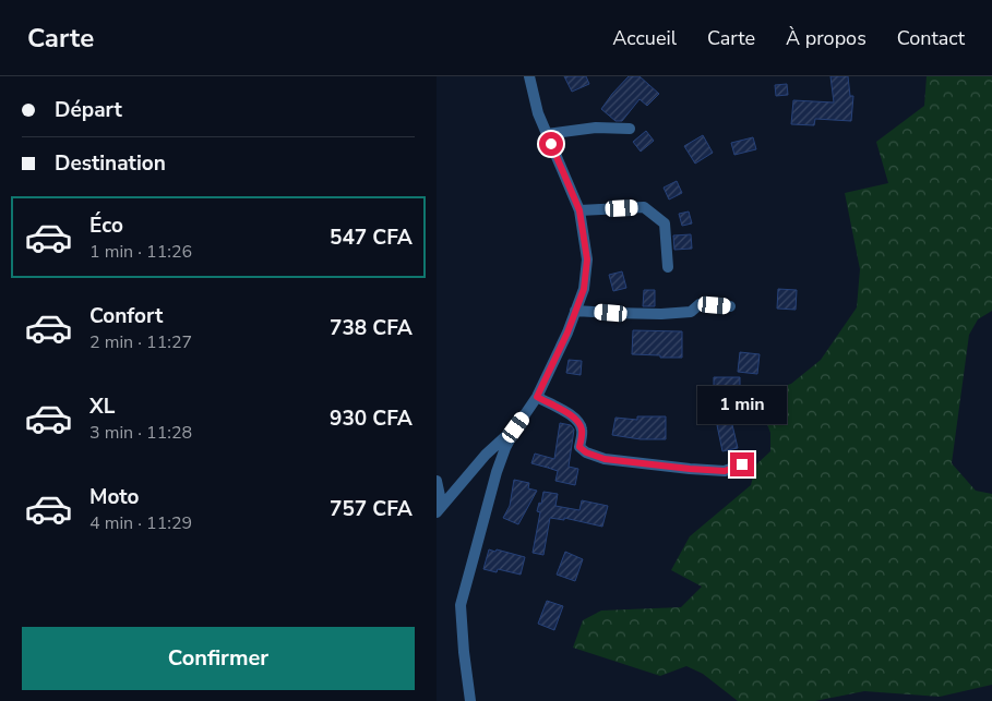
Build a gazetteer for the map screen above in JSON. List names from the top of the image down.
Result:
{
  "page": {
    "header": "Carte",
    "nav": [
      "Accueil",
      "Carte",
      "À propos",
      "Contact"
    ],
    "banner": ["Départ", "Destination"],
    "list": [
      {
        "name": "Éco",
        "note": "1 min · 11:26",
        "value": "547 CFA"
      },
      {
        "name": "Confort",
        "note": "2 min · 11:27",
        "value": "738 CFA"
      },
      {
        "name": "XL",
        "note": "3 min · 11:28",
        "value": "930 CFA"
      },
      {
        "name": "Moto",
        "note": "4 min · 11:29",
        "value": "757 CFA"
      }
    ],
    "bubble": "1 min",
    "buttons": "Confirmer"
  }
}
